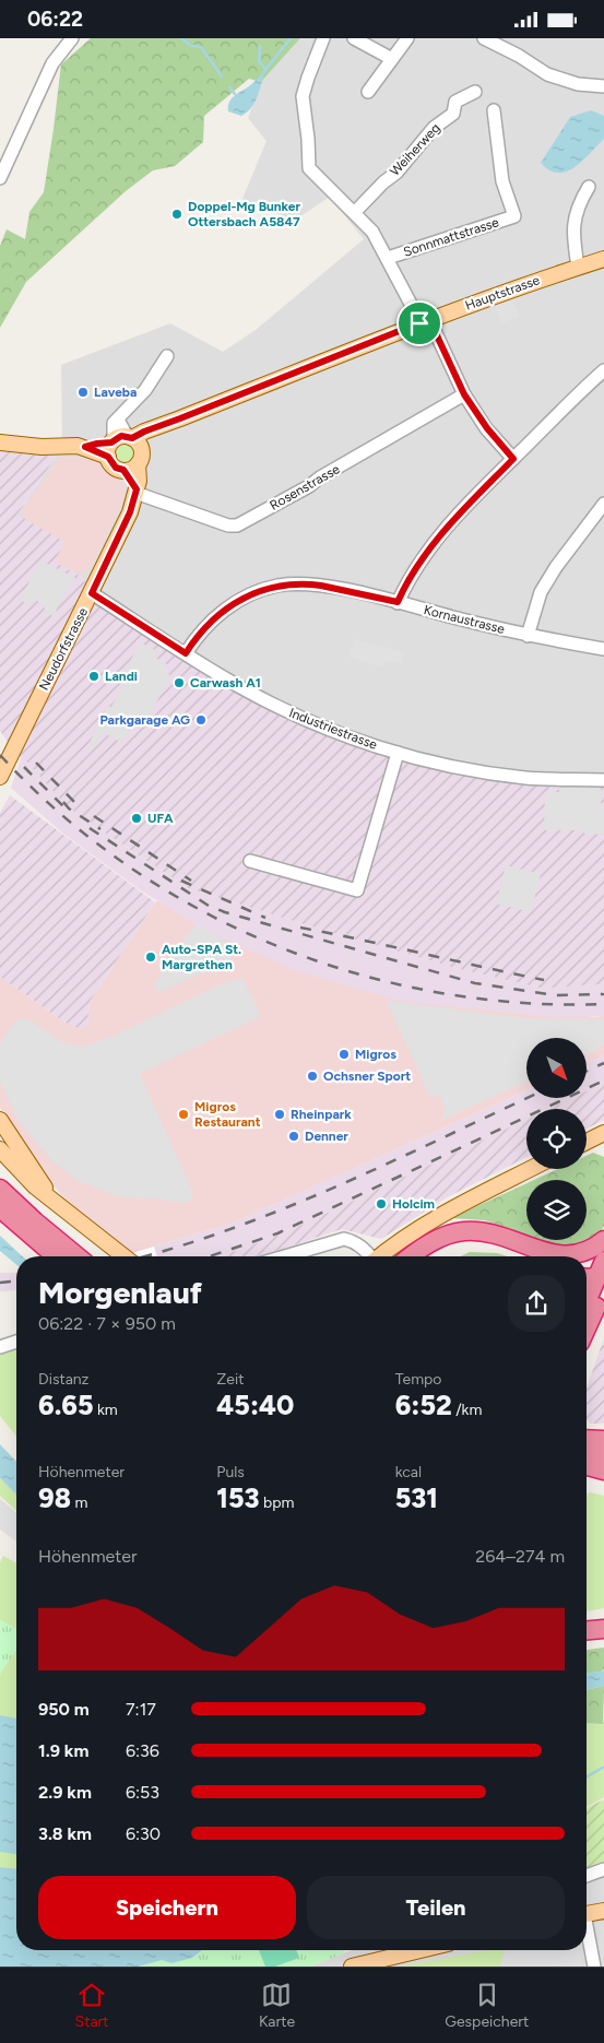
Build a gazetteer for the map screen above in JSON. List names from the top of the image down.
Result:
{
  "streets": {
    "main road": ["Hauptstrasse", "Neudorfstrasse"],
    "street": [
      "Weiherweg",
      "Sonnmattstrasse",
      "Rosenstrasse",
      "Kornaustrasse",
      "Industriestrasse"
    ]
  },
  "crossings": [
    ["Hauptstrasse", "Neudorfstrasse"],
    ["Rosenstrasse", "Neudorfstrasse"],
    ["Kornaustrasse", "Industriestrasse"],
    ["Neudorfstrasse", "Industriestrasse"]
  ],
  "places": [
    "Doppel-Mg Bunker Ottersbach A5847",
    "Laveba",
    "Landi",
    "Carwash A1",
    "Parkgarage AG",
    "UFA",
    "Auto-SPA St. Margrethen",
    "Migros",
    "Ochsner Sport",
    "Migros Restaurant",
    "Rheinpark",
    "Denner",
    "Holcim"
  ],
  "north": "bottom right",
  "page": {
    "status": "06:22",
    "heading": ["Morgenlauf", "06:22 · 7 × 950 m"],
    "stats": [
      ["Distanz", "6.65 km"],
      ["Zeit", "45:40"],
      ["Tempo", "6:52 /km"],
      ["Höhenmeter", "98 m"],
      ["Puls", "153 bpm"],
      ["kcal", "531"]
    ],
    "chart": ["Höhenmeter", "264–274 m"],
    "list": [
      {
        "name": "950 m",
        "note": "7:17"
      },
      {
        "name": "1.9 km",
        "note": "6:36"
      },
      {
        "name": "2.9 km",
        "note": "6:53"
      },
      {
        "name": "3.8 km",
        "note": "6:30"
      }
    ],
    "buttons": ["Speichern", "Teilen"],
    "tabs": ["Start", "Karte", "Gespeichert"]
  }
}
